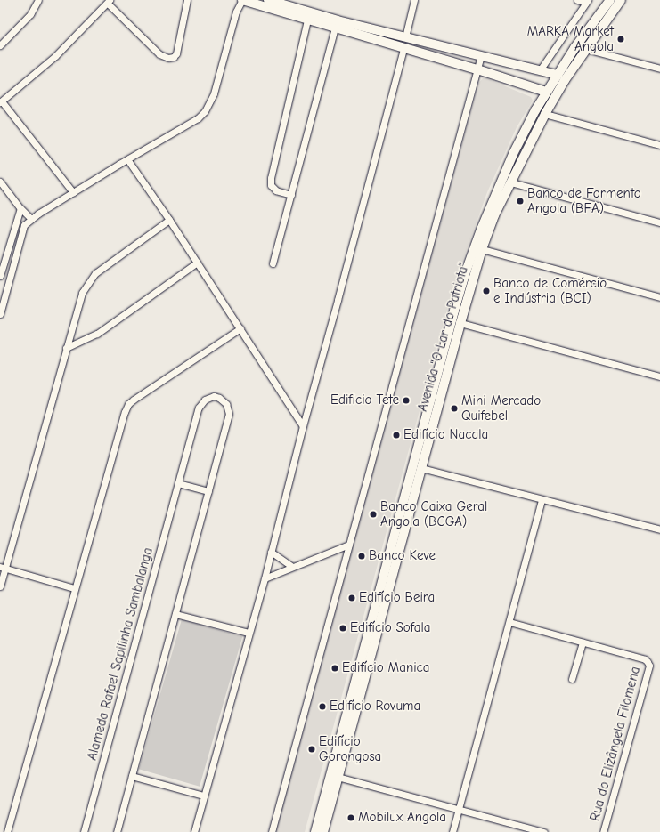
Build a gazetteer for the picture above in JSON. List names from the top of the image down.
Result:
{
  "streets": {
    "main road": ["Avenida \"O Lar do Patriota\""],
    "street": ["Alameda Rafael Sapilinha Sambalanga", "Rua do Elizângela Filomena"]
  },
  "places": [
    "MARKA Market Angola",
    "Banco de Formento Angola (BFA)",
    "Banco de Comércio e Indústria (BCI)",
    "Edificio Tete",
    "Mini Mercado Quifebel",
    "Edifício Nacala",
    "Banco Caixa Geral Angola (BCGA)",
    "Banco Keve",
    "Edifício Beira",
    "Edifício Sofala",
    "Edifício Manica",
    "Edifício Rovuma",
    "Edifício Gorongosa",
    "Mobilux Angola"
  ]
}
